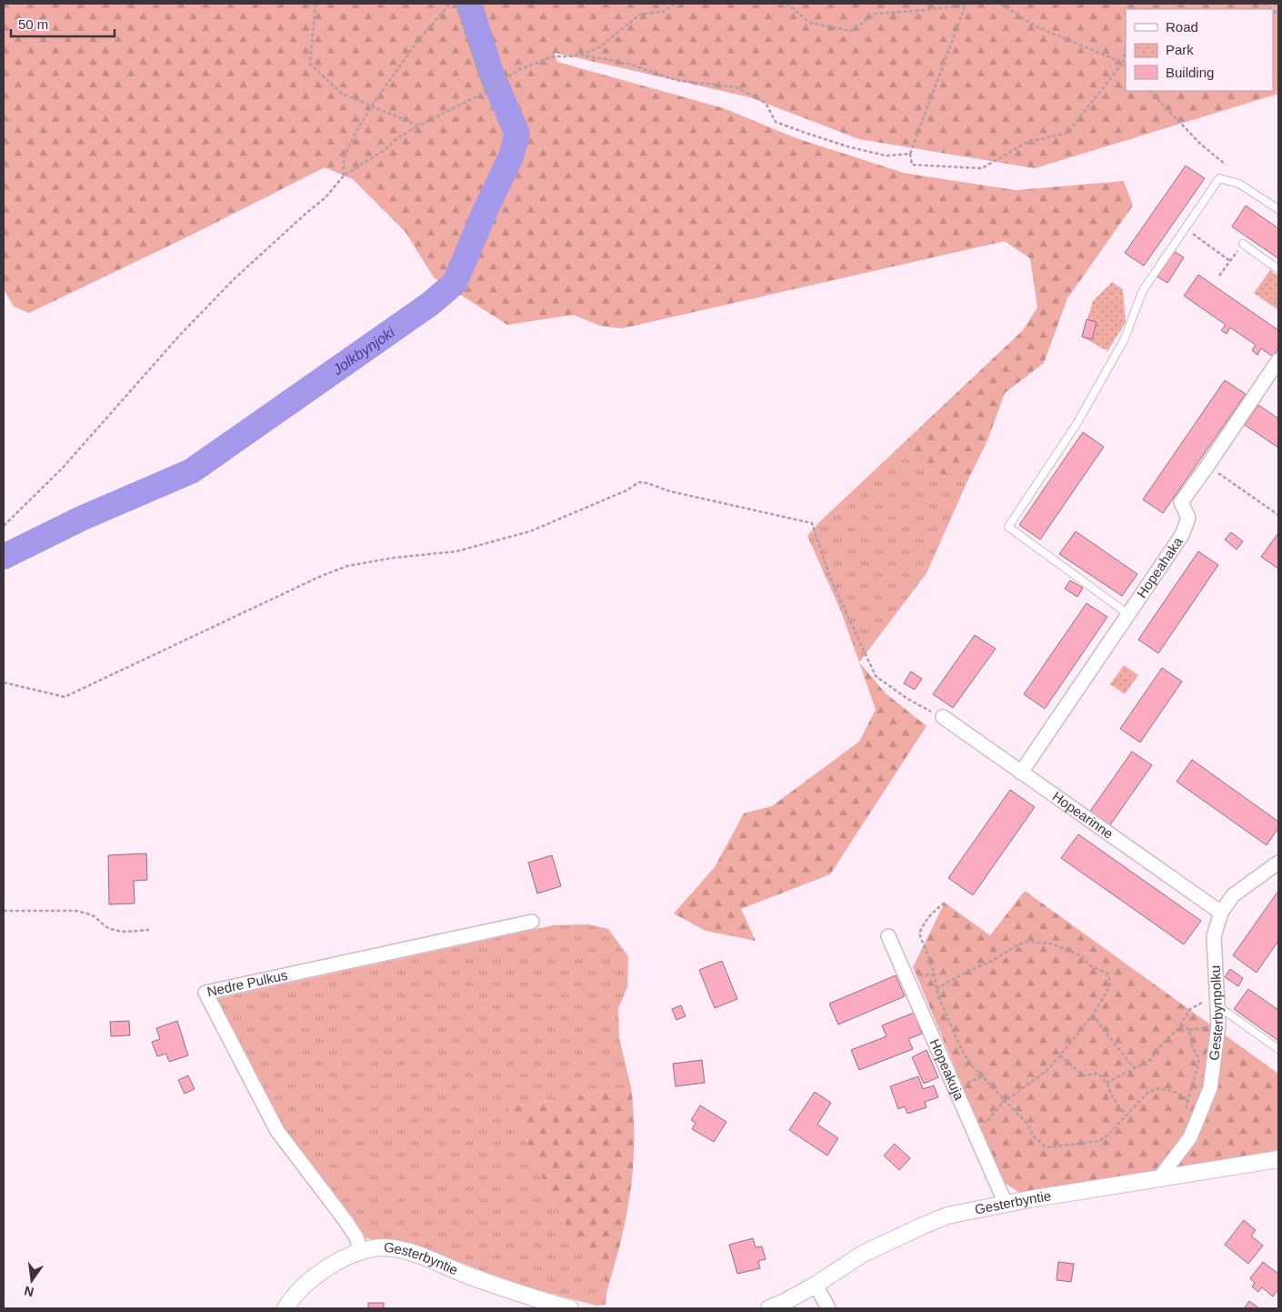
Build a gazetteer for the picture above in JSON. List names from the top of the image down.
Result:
{
  "streets": {
    "street": [
      "Hopeahaka",
      "Hopearinne",
      "Nedre Pulkus",
      "Gesterbynpolku",
      "Hopeakuja",
      "Gesterbyntie"
    ]
  },
  "crossings": [
    ["Hopeahaka", "Hopearinne"],
    ["Hopearinne", "Gesterbynpolku"],
    ["Nedre Pulkus", "Gesterbyntie"],
    ["Gesterbynpolku", "Gesterbyntie"],
    ["Hopeakuja", "Gesterbyntie"]
  ],
  "water": ["Jolkbynjoki"],
  "legend": ["Road", "Park", "Building"],
  "scale_bar": "50 m",
  "north": "bottom"
}
